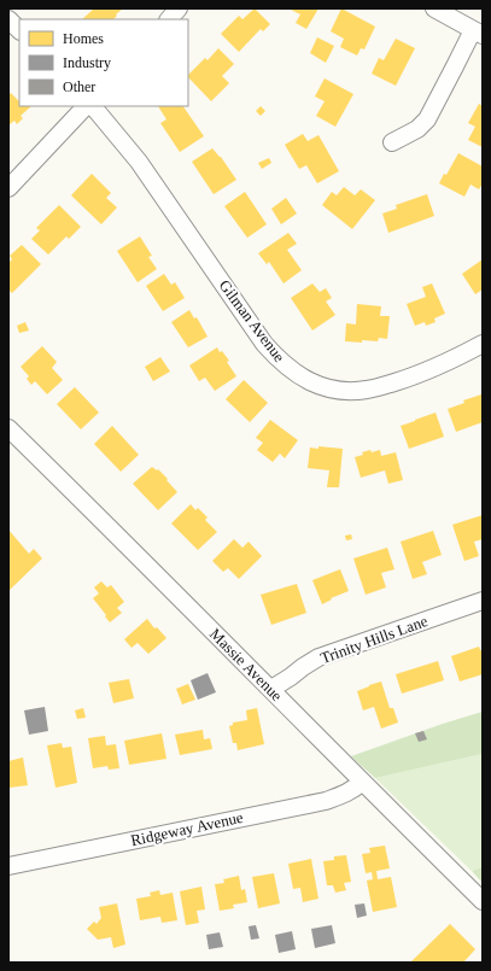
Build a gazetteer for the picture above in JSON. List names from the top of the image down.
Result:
{
  "streets": {
    "street": [
      "Gilman Avenue",
      "Trinity Hills Lane",
      "Massie Avenue",
      "Ridgeway Avenue"
    ]
  },
  "crossings": [
    ["Trinity Hills Lane", "Massie Avenue"],
    ["Massie Avenue", "Ridgeway Avenue"]
  ],
  "legend": ["Homes", "Industry", "Other"]
}
